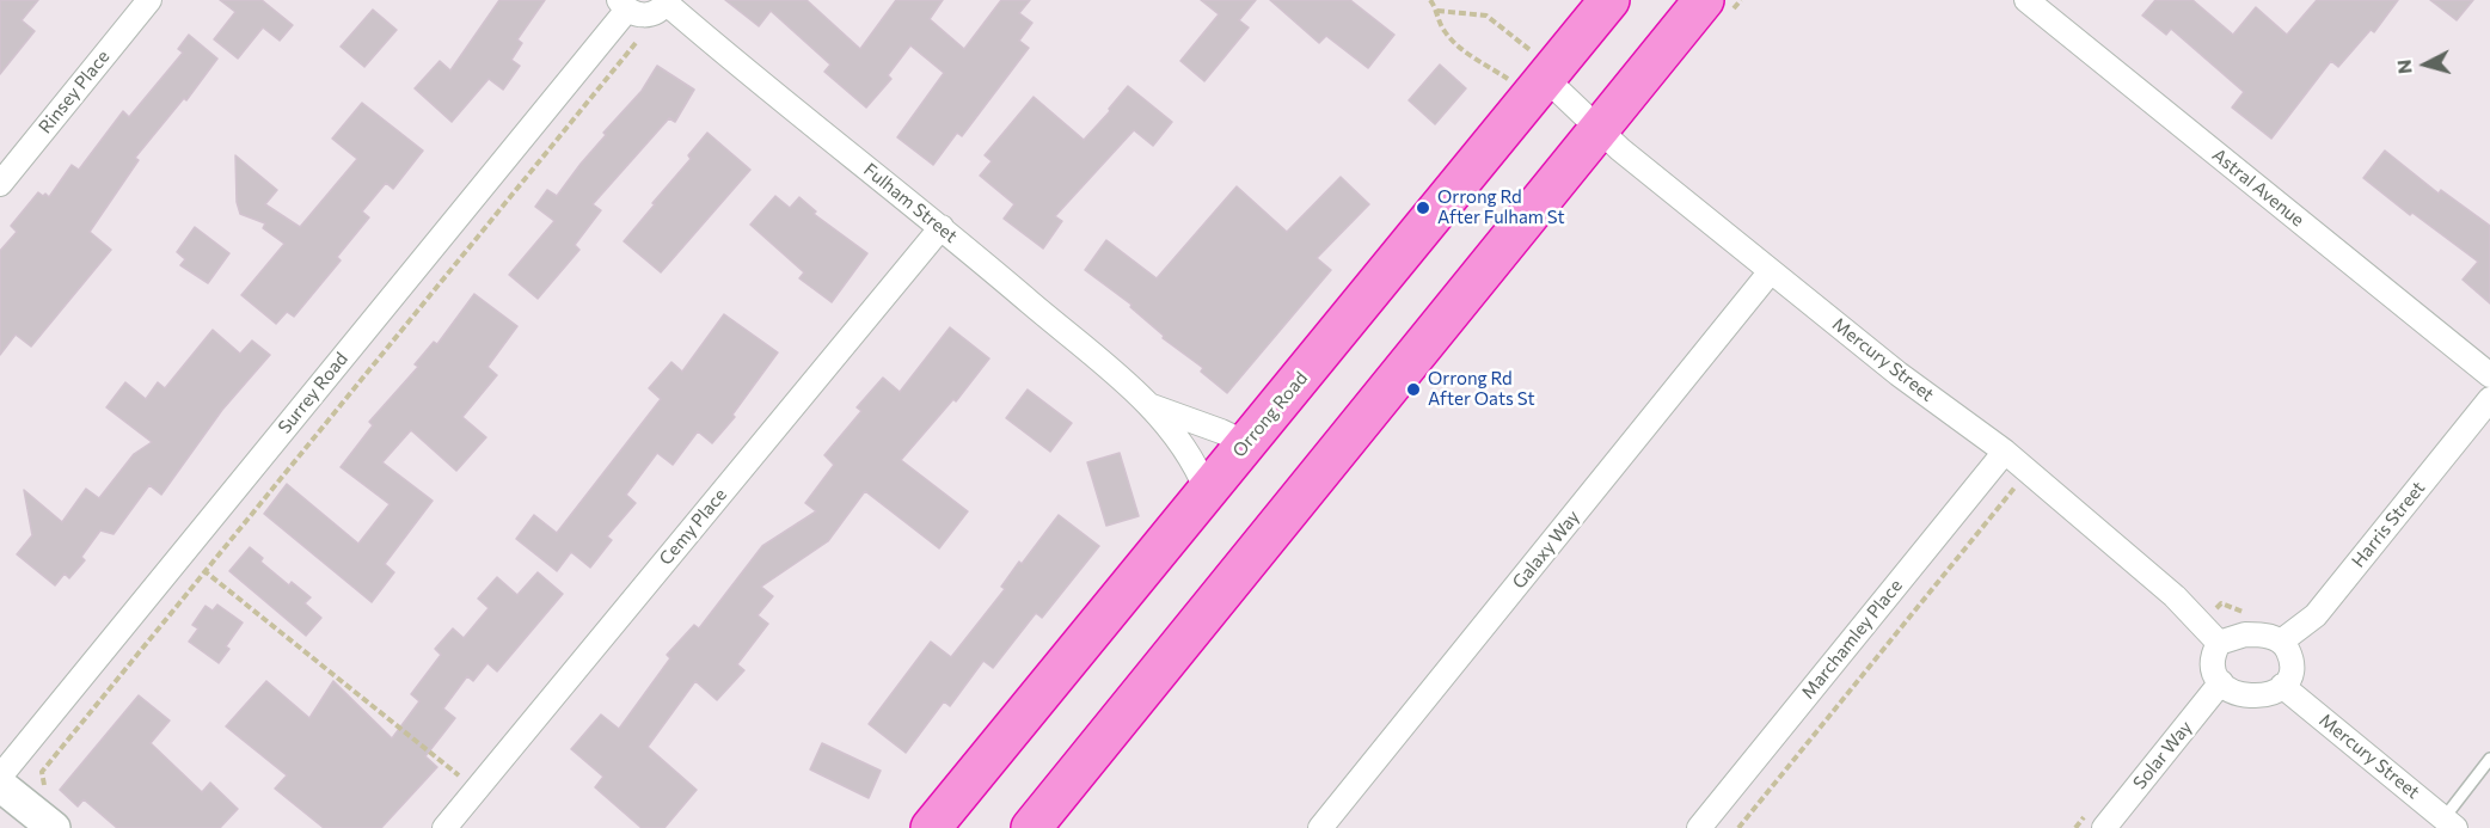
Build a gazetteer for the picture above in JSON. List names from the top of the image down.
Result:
{
  "streets": {
    "highway": ["Orrong Road"],
    "street": [
      "Rinsey Place",
      "Astral Avenue",
      "Fulham Street",
      "Mercury Street",
      "Surrey Road",
      "Harris Street",
      "Cemy Place",
      "Galaxy Way",
      "Marchamley Place",
      "Solar Way"
    ]
  },
  "crossings": [
    ["Fulham Street", "Orrong Road"],
    ["Fulham Street", "Cemy Place"],
    ["Mercury Street", "Orrong Road"],
    ["Mercury Street", "Harris Street"],
    ["Mercury Street", "Galaxy Way"],
    ["Mercury Street", "Marchamley Place"],
    ["Mercury Street", "Solar Way"],
    ["Harris Street", "Solar Way"]
  ],
  "places": ["Orrong Rd After Fulham St", "Orrong Rd After Oats St"],
  "north": "left"
}
